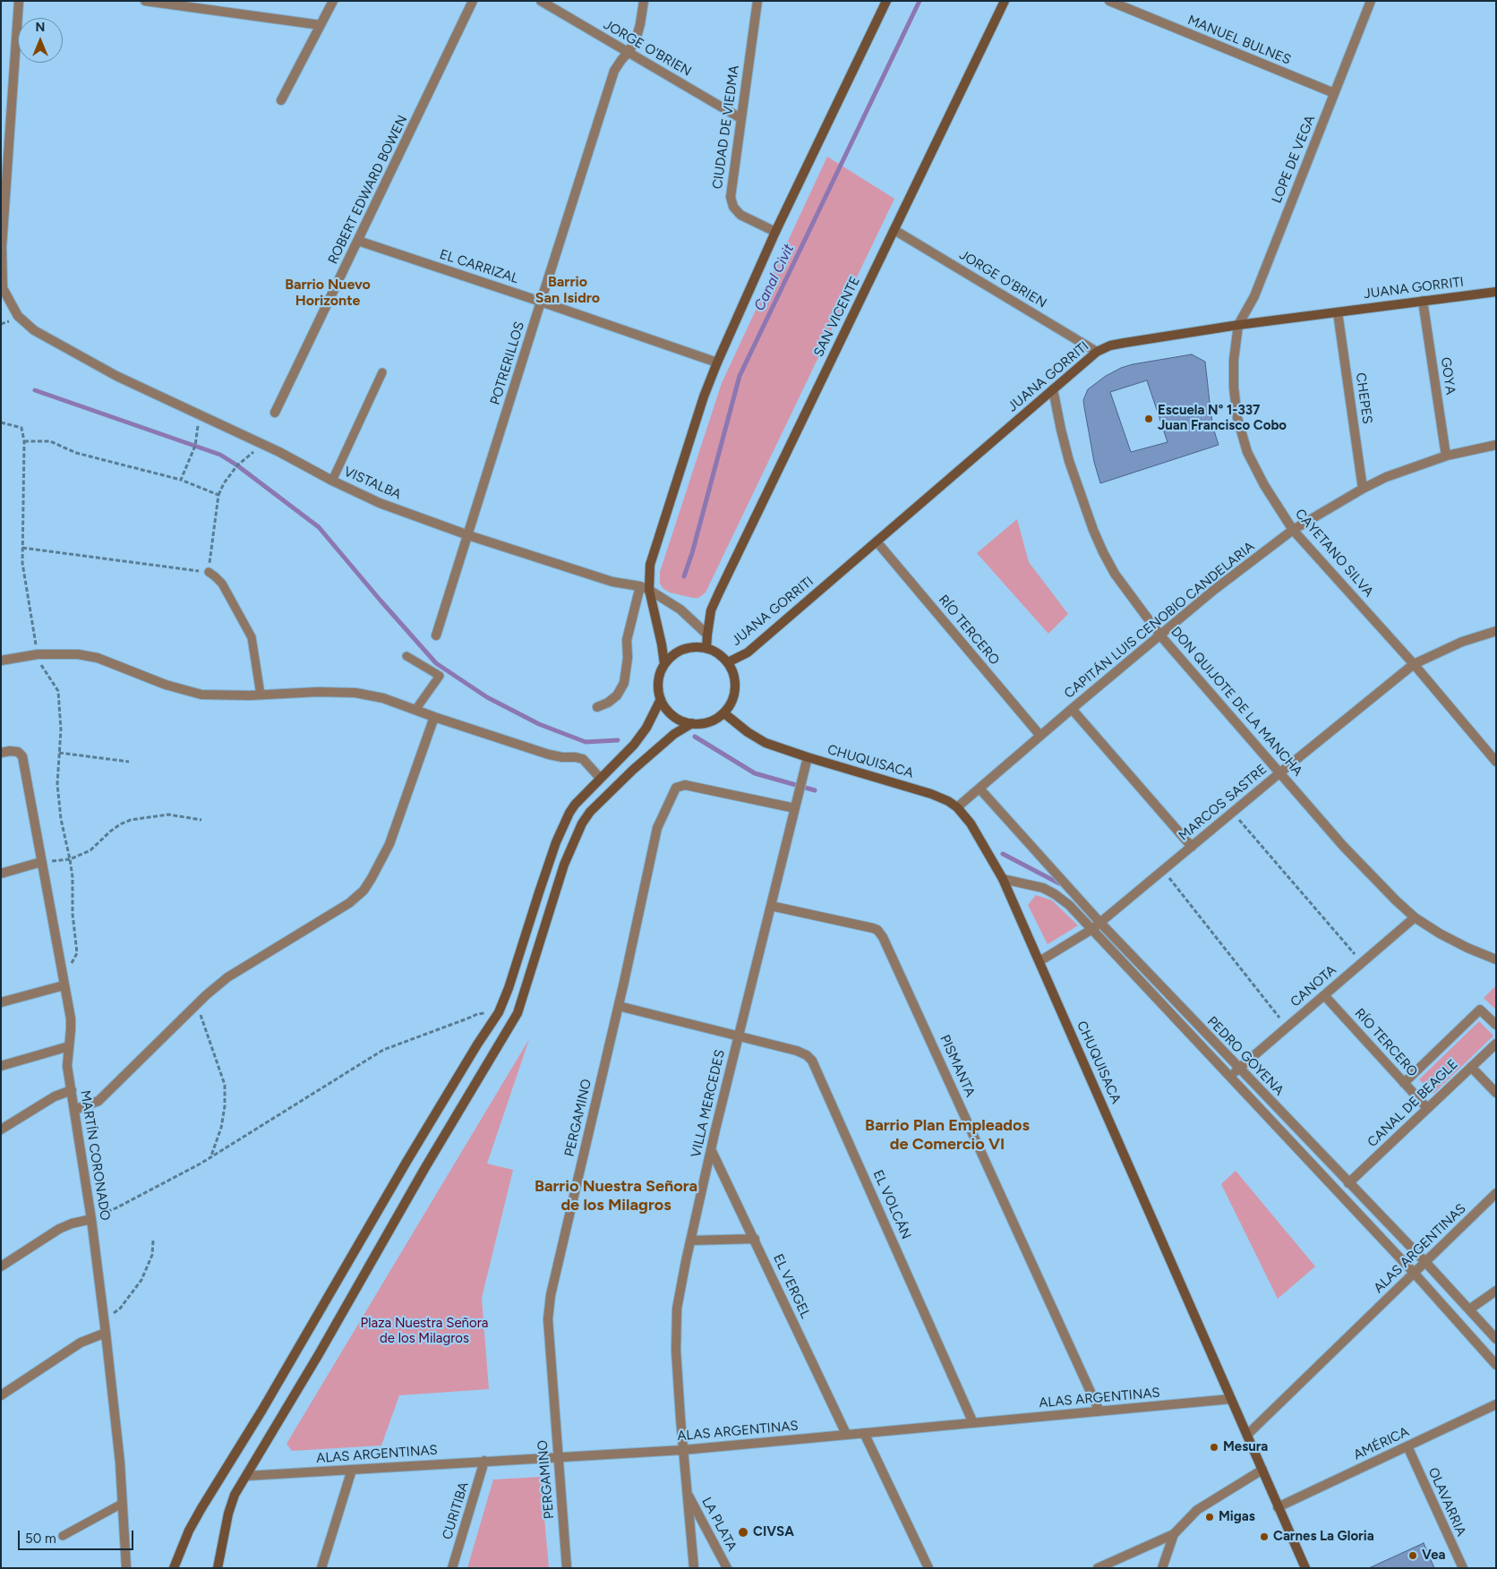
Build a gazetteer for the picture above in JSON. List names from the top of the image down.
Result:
{
  "streets": {
    "main road": ["JUANA GORRITI", "SAN VICENTE", "CHUQUISACA"],
    "street": [
      "MANUEL BULNES",
      "JORGE O'BRIEN",
      "CIUDAD DE VIEDMA",
      "LOPE DE VEGA",
      "ROBERT EDWARD BOWEN",
      "EL CARRIZAL",
      "POTRERILLOS",
      "GOYA",
      "CHEPES",
      "VISTALBA",
      "CAYETANO SILVA",
      "CAPITÁN LUIS CENOBIO CANDELARIA",
      "RÍO TERCERO",
      "DON QUIJOTE DE LA MANCHA",
      "MARCOS SASTRE",
      "CANOTA",
      "PEDRO GOYENA",
      "PISMANTA",
      "VILLA MERCEDES",
      "CANAL DE BEAGLE",
      "PERGAMINO",
      "MARTÍN CORONADO",
      "EL VOLCÁN",
      "ALAS ARGENTINAS",
      "EL VERGEL",
      "AMÉRICA",
      "OLAVARRIA",
      "CURITIBA",
      "LA PLATA"
    ]
  },
  "crossings": [
    ["MANUEL BULNES", "LOPE DE VEGA"],
    ["JORGE O'BRIEN", "CIUDAD DE VIEDMA"],
    ["JORGE O'BRIEN", "JUANA GORRITI"],
    ["JORGE O'BRIEN", "SAN VICENTE"],
    ["JORGE O'BRIEN", "POTRERILLOS"],
    ["LOPE DE VEGA", "JUANA GORRITI"],
    ["LOPE DE VEGA", "CAYETANO SILVA"],
    ["ROBERT EDWARD BOWEN", "EL CARRIZAL"],
    ["EL CARRIZAL", "POTRERILLOS"],
    ["JUANA GORRITI", "SAN VICENTE"],
    ["JUANA GORRITI", "GOYA"],
    ["JUANA GORRITI", "CHEPES"],
    ["JUANA GORRITI", "CAYETANO SILVA"],
    ["JUANA GORRITI", "RÍO TERCERO"],
    ["JUANA GORRITI", "DON QUIJOTE DE LA MANCHA"],
    ["JUANA GORRITI", "CHUQUISACA"],
    ["SAN VICENTE", "VISTALBA"],
    ["SAN VICENTE", "CHUQUISACA"],
    ["POTRERILLOS", "VISTALBA"],
    ["GOYA", "CAPITÁN LUIS CENOBIO CANDELARIA"],
    ["CHEPES", "CAPITÁN LUIS CENOBIO CANDELARIA"],
    ["CAYETANO SILVA", "CAPITÁN LUIS CENOBIO CANDELARIA"],
    ["CAYETANO SILVA", "MARCOS SASTRE"],
    ["CAPITÁN LUIS CENOBIO CANDELARIA", "RÍO TERCERO"],
    ["CAPITÁN LUIS CENOBIO CANDELARIA", "DON QUIJOTE DE LA MANCHA"],
    ["CAPITÁN LUIS CENOBIO CANDELARIA", "CHUQUISACA"],
    ["CAPITÁN LUIS CENOBIO CANDELARIA", "PEDRO GOYENA"],
    ["RÍO TERCERO", "CANOTA"],
    ["RÍO TERCERO", "CANAL DE BEAGLE"],
    ["DON QUIJOTE DE LA MANCHA", "MARCOS SASTRE"],
    ["DON QUIJOTE DE LA MANCHA", "CANOTA"],
    ["CHUQUISACA", "MARCOS SASTRE"],
    ["CHUQUISACA", "PEDRO GOYENA"],
    ["CHUQUISACA", "VILLA MERCEDES"],
    ["CHUQUISACA", "ALAS ARGENTINAS"],
    ["CHUQUISACA", "AMÉRICA"],
    ["MARCOS SASTRE", "PEDRO GOYENA"],
    ["CANOTA", "PEDRO GOYENA"],
    ["PEDRO GOYENA", "CANAL DE BEAGLE"],
    ["PEDRO GOYENA", "ALAS ARGENTINAS"],
    ["PISMANTA", "VILLA MERCEDES"],
    ["PISMANTA", "ALAS ARGENTINAS"],
    ["VILLA MERCEDES", "PERGAMINO"],
    ["VILLA MERCEDES", "EL VOLCÁN"],
    ["VILLA MERCEDES", "ALAS ARGENTINAS"],
    ["VILLA MERCEDES", "EL VERGEL"],
    ["VILLA MERCEDES", "LA PLATA"],
    ["PERGAMINO", "EL VOLCÁN"],
    ["PERGAMINO", "ALAS ARGENTINAS"],
    ["EL VOLCÁN", "ALAS ARGENTINAS"],
    ["ALAS ARGENTINAS", "EL VERGEL"],
    ["ALAS ARGENTINAS", "CURITIBA"],
    ["AMÉRICA", "OLAVARRIA"]
  ],
  "districts": [
    "Barrio San Isidro",
    "Barrio Nuevo Horizonte",
    "Barrio Plan Empleados de Comercio VI",
    "Barrio Nuestra Señora de los Milagros"
  ],
  "water": ["Canal Civit"],
  "parks": ["Plaza Nuestra Señora de los Milagros"],
  "places": [
    "Escuela N° 1-337 Juan Francisco Cobo",
    "Mesura",
    "Migas",
    "CIVSA",
    "Carnes La Gloria",
    "Vea"
  ],
  "scale_bar": "50 m",
  "north": "top"
}
